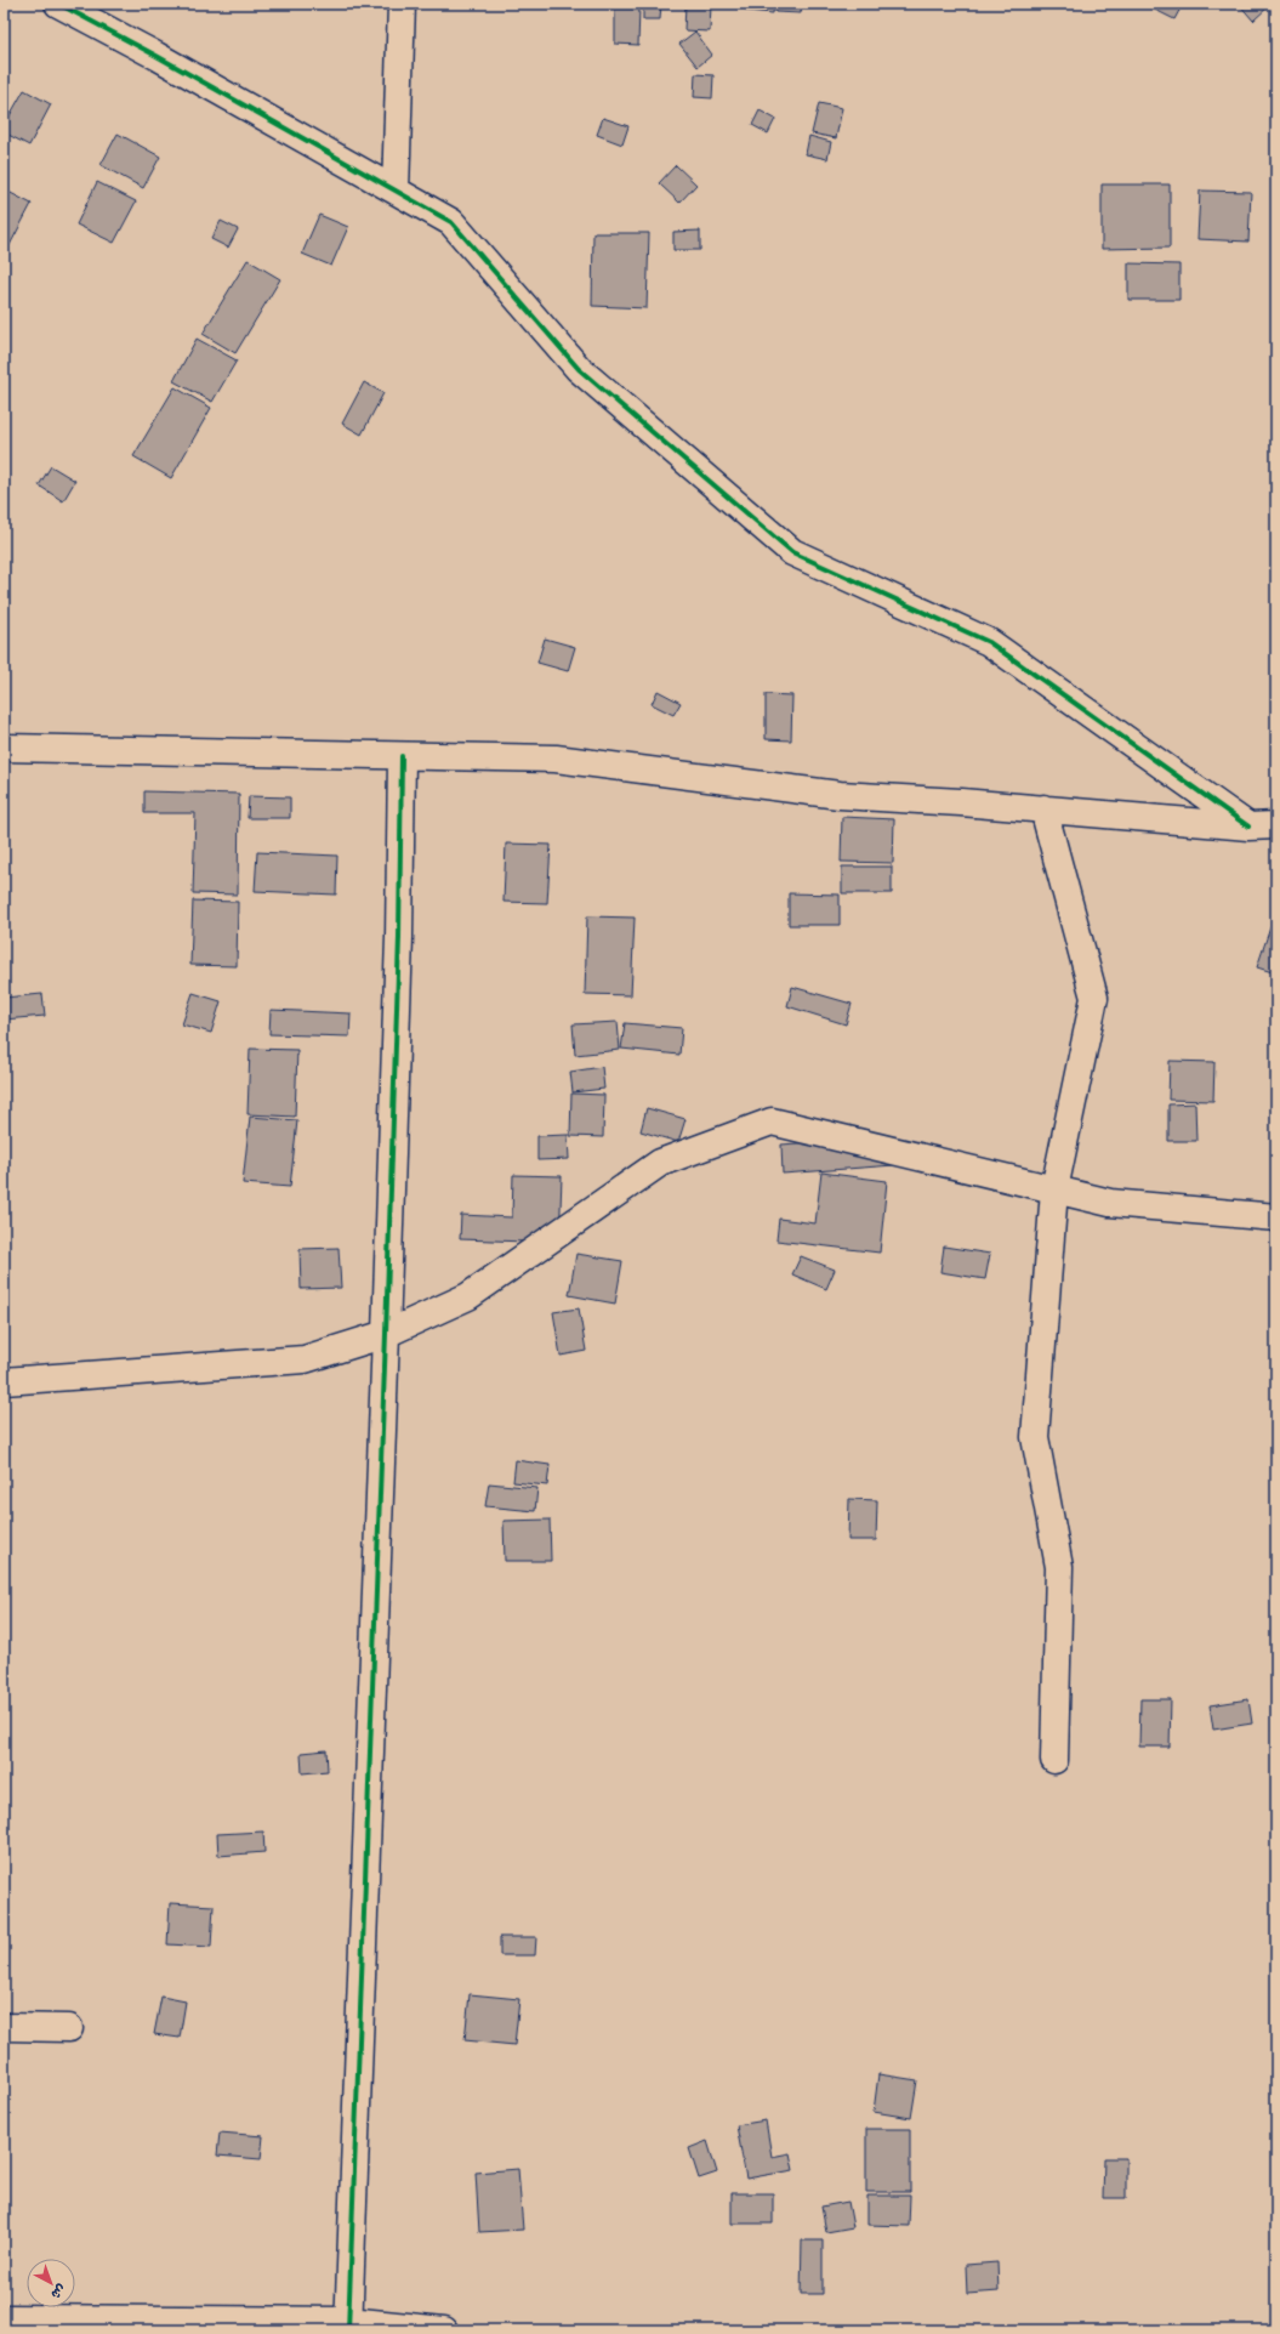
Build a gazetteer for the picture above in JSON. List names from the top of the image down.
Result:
{
  "north": "bottom right"
}
